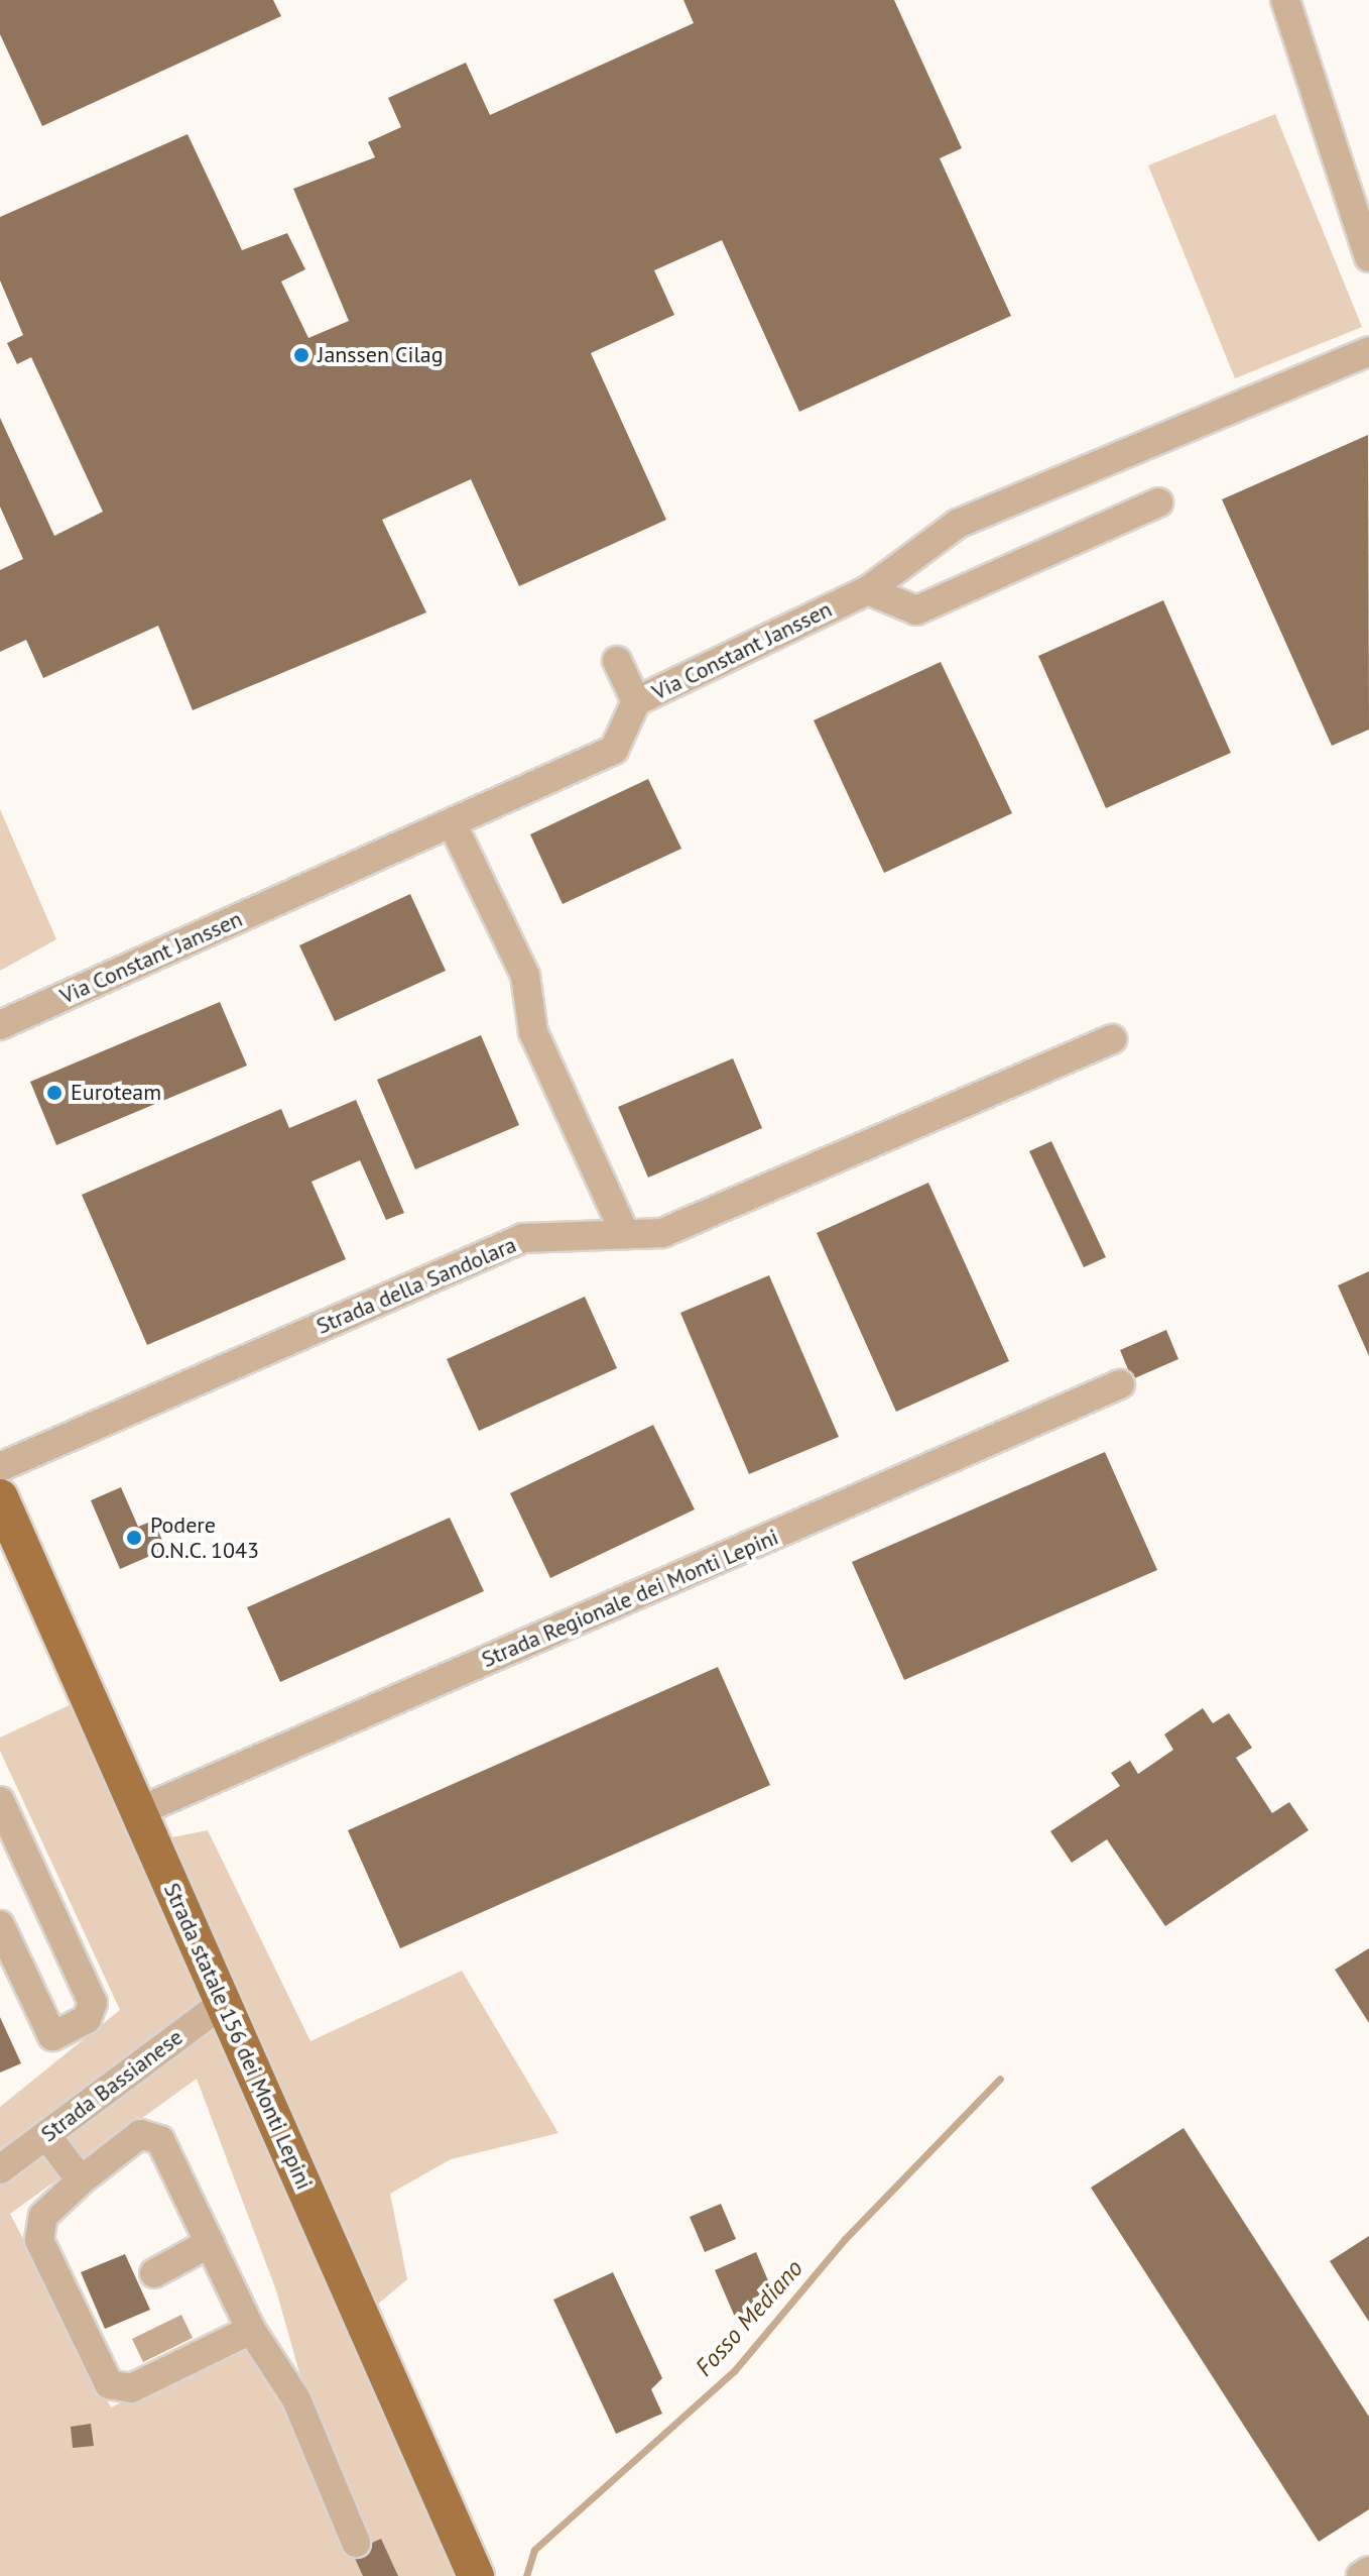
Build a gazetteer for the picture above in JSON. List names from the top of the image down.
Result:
{
  "streets": {
    "main road": ["Strada statale 156 dei Monti Lepini"],
    "street": [
      "Via Constant Janssen",
      "Strada della Sandolara",
      "Strada Regionale dei Monti Lepini",
      "Strada Bassianese"
    ]
  },
  "crossings": [
    ["Strada Regionale dei Monti Lepini", "Strada statale 156 dei Monti Lepini"],
    ["Strada statale 156 dei Monti Lepini", "Strada Bassianese"]
  ],
  "water": ["Fosso Mediano"],
  "places": ["Janssen Cilag", "Euroteam", "Podere O.N.C. 1043"]
}
